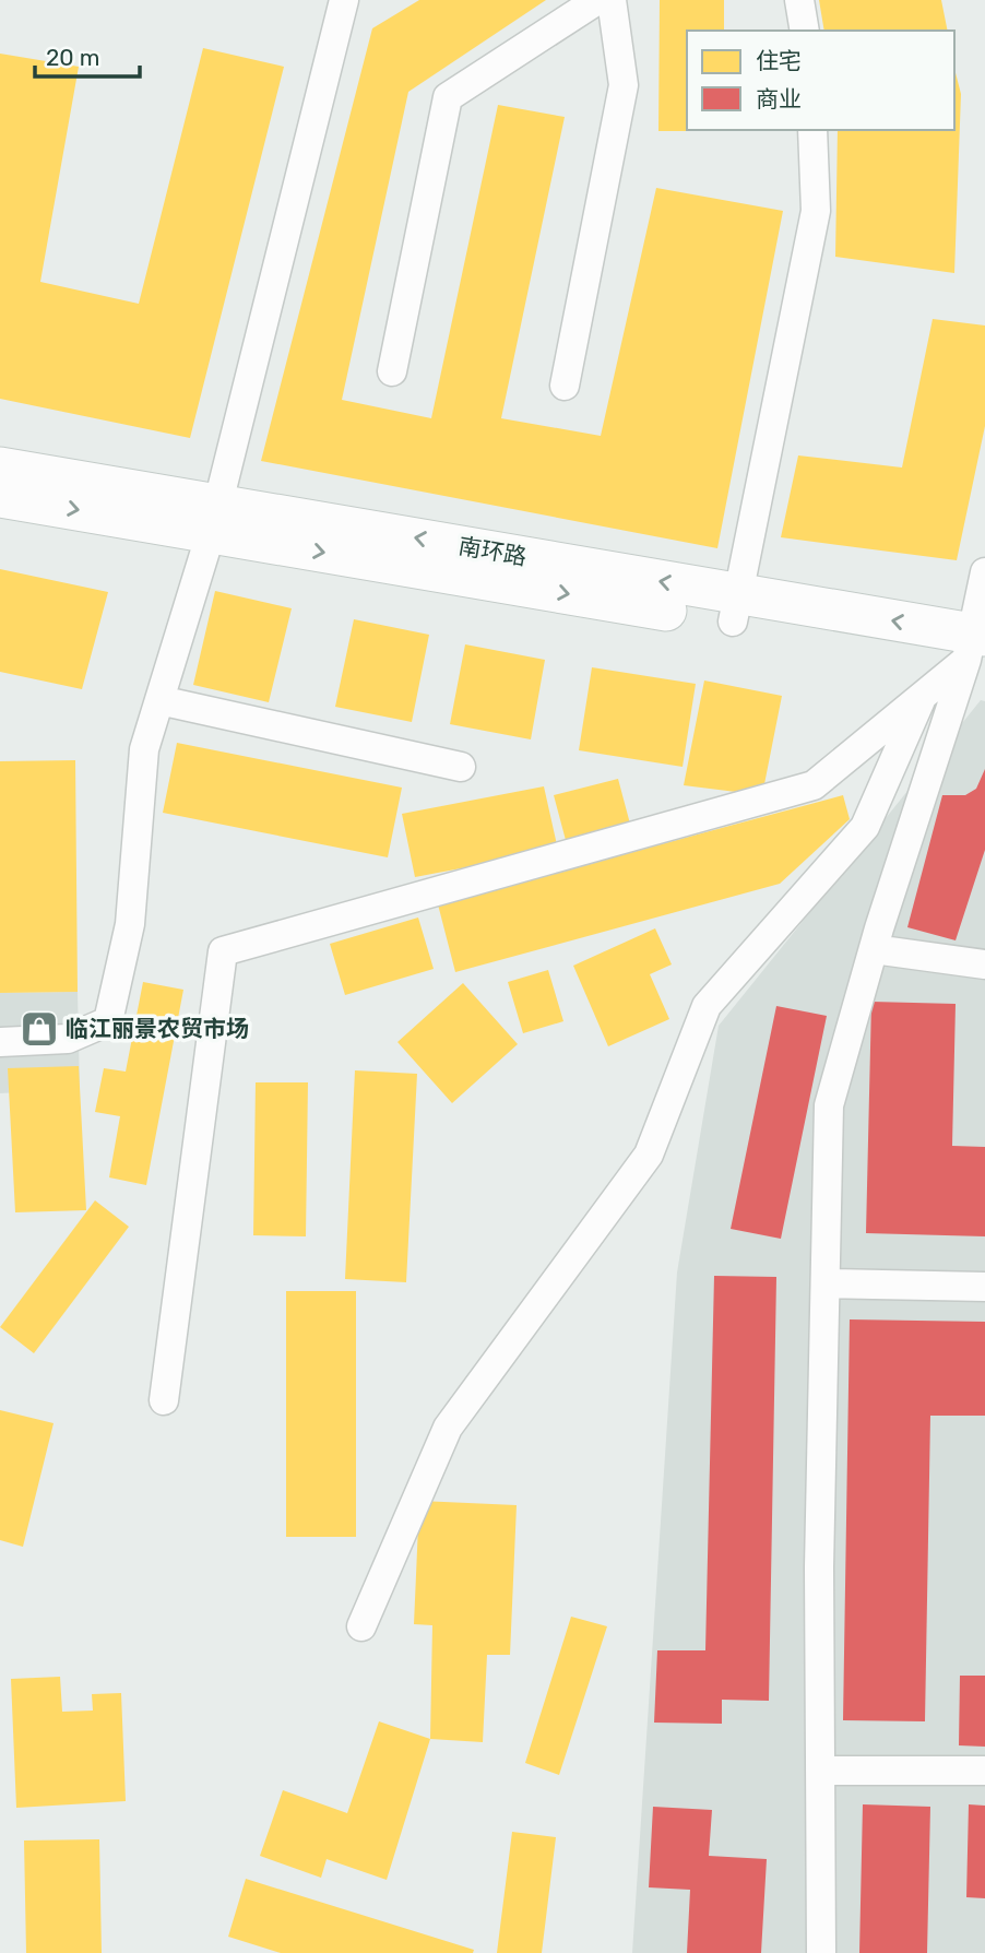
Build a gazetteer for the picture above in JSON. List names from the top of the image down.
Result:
{
  "streets": {
    "main road": ["南环路"]
  },
  "places": {
    "shop": ["临江丽景农贸市场"]
  },
  "legend": ["住宅", "商业"],
  "scale_bar": "20 m"
}
